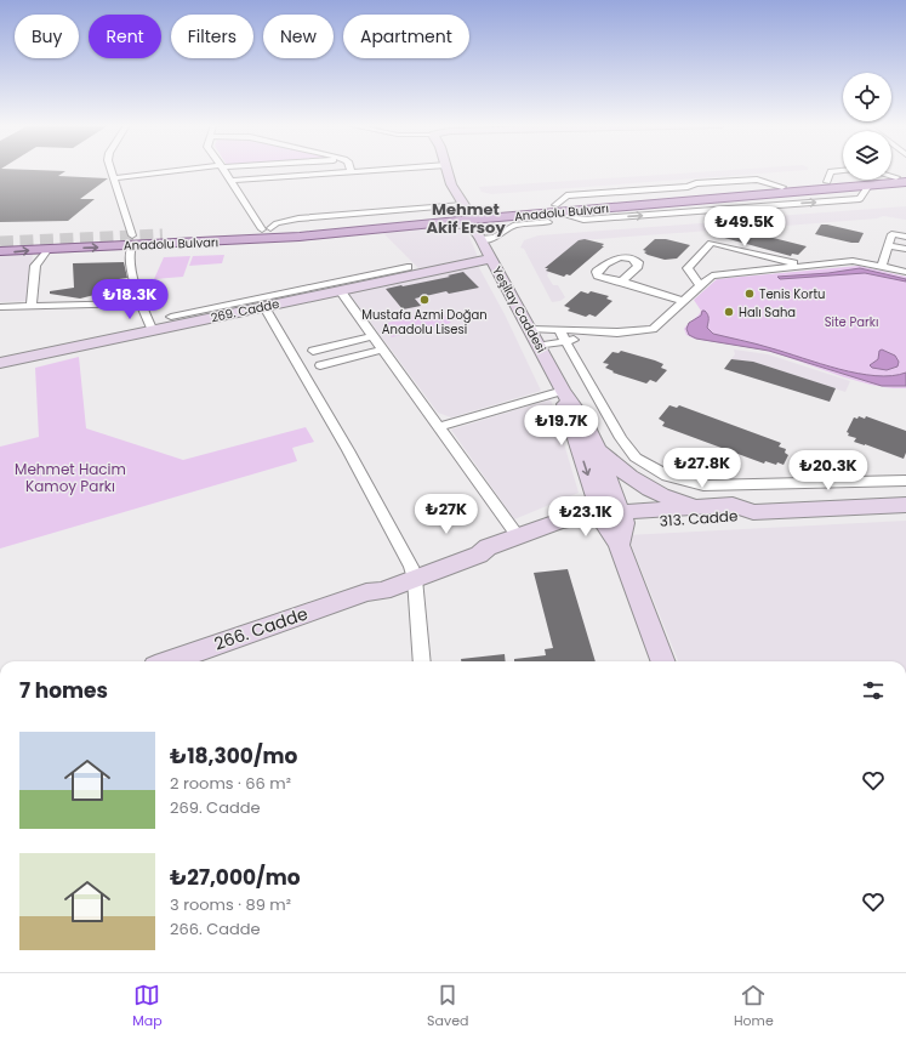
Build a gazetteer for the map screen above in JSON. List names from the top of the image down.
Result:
{
  "streets": {
    "main road": [
      "Anadolu Bulvarı",
      "Yeşilay Caddesi",
      "269. Cadde",
      "313. Cadde",
      "266. Cadde"
    ]
  },
  "crossings": [
    ["Yeşilay Caddesi", "269. Cadde"],
    ["Yeşilay Caddesi", "313. Cadde"],
    ["Yeşilay Caddesi", "266. Cadde"],
    ["313. Cadde", "266. Cadde"]
  ],
  "districts": ["Mehmet Akif Ersoy"],
  "parks": ["Site Parkı", "Mehmet Hacim Kamoy Parkı"],
  "places": ["Tenis Kortu", "Mustafa Azmi Doğan Anadolu Lisesi", "Halı Saha"],
  "page": {
    "chip": [
      "Buy",
      "Rent",
      "Filters",
      "New",
      "Apartment"
    ],
    "price": [
      "₺49.5K",
      "₺18.3K",
      "₺19.7K",
      "₺27.8K",
      "₺20.3K",
      "₺27K",
      "₺23.1K"
    ],
    "heading": "7 homes",
    "list": [
      {
        "name": "₺18,300/mo",
        "note": "2 rooms · 66 m² · 269. Cadde"
      },
      {
        "name": "₺27,000/mo",
        "note": "3 rooms · 89 m² · 266. Cadde"
      }
    ],
    "tabs": ["Map", "Saved", "Home"]
  }
}
